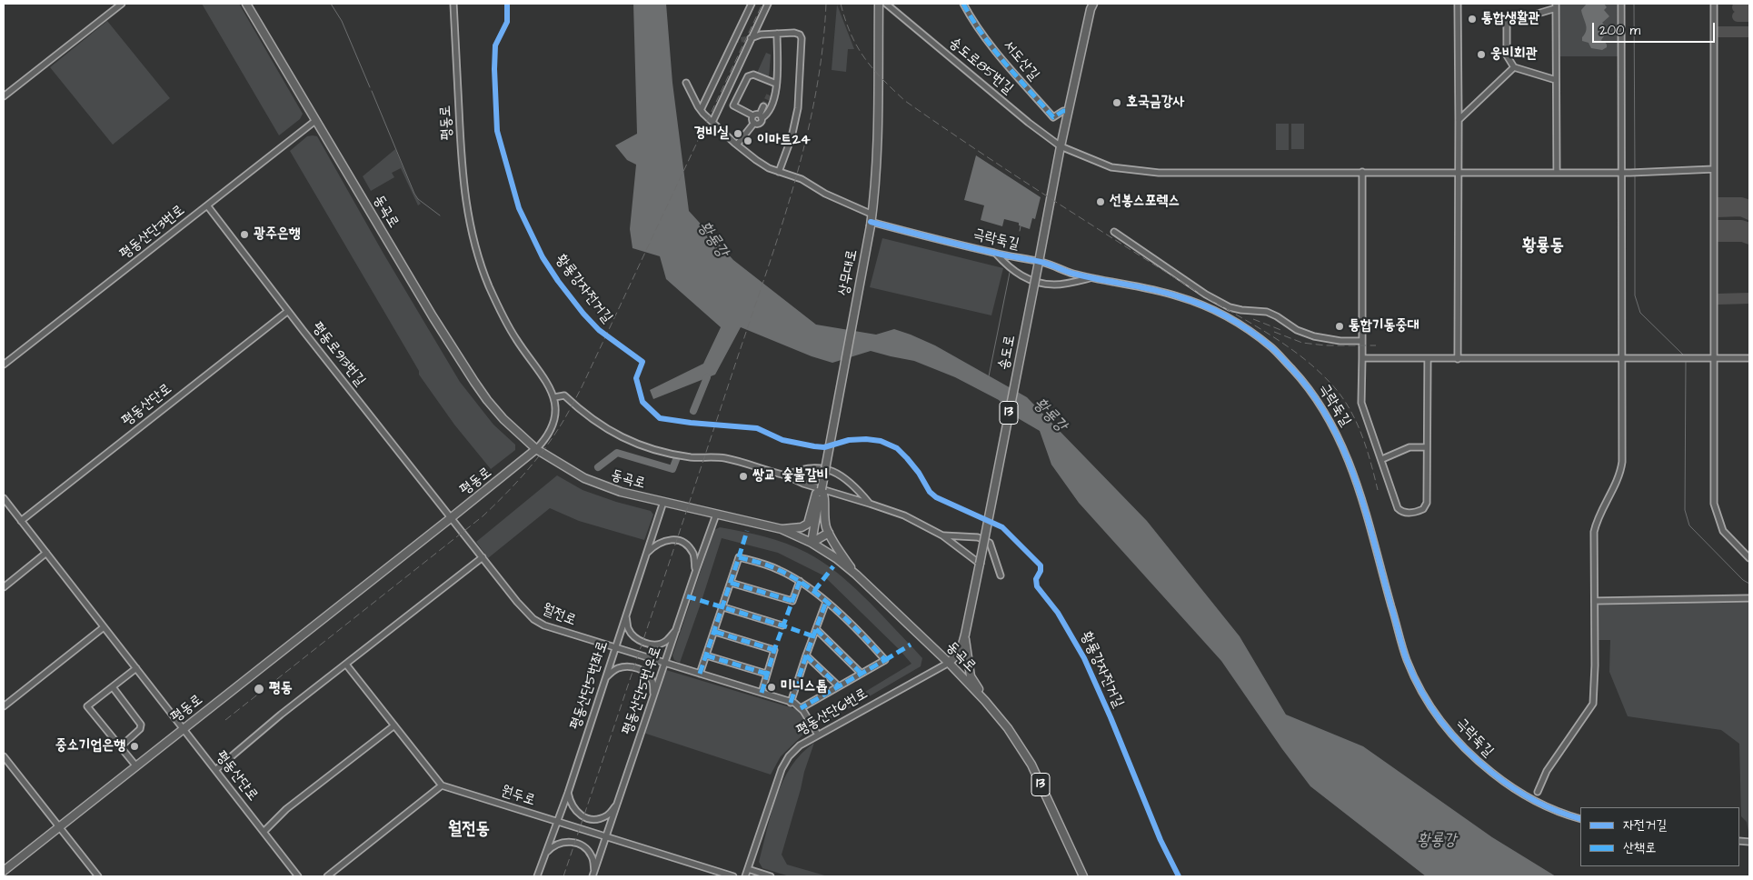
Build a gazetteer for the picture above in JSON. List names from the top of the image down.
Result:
{
  "streets": {
    "main road": [
      "평동로",
      "동곡로",
      "상무대로",
      "송도로",
      "13"
    ],
    "street": [
      "서도산길",
      "송도로85번길",
      "평동산단3번로",
      "극락둑길",
      "평동로913번길",
      "평동산단로",
      "월전로",
      "평동산단5번좌로",
      "평동산단5번우로",
      "평동산단6번로",
      "원두로"
    ],
    "cycle path": ["황룡강자전거길"]
  },
  "crossings": [
    ["서도산길", "송도로"],
    ["송도로85번길", "송도로"],
    ["평동로", "동곡로"],
    ["평동로", "평동로913번길"],
    ["평동로", "평동산단로"],
    ["평동로", "월전로"],
    ["동곡로", "평동산단3번로"],
    ["동곡로", "상무대로"],
    ["동곡로", "송도로"],
    ["동곡로", "13"],
    ["동곡로", "평동산단5번좌로"],
    ["동곡로", "평동산단5번우로"],
    ["동곡로", "평동산단6번로"],
    ["평동산단3번로", "평동로913번길"],
    ["극락둑길", "상무대로"],
    ["극락둑길", "송도로"],
    ["송도로", "13"],
    ["송도로", "평동산단6번로"],
    ["평동로913번길", "평동산단로"],
    ["평동로913번길", "월전로"],
    ["월전로", "평동산단5번좌로"],
    ["월전로", "평동산단5번우로"],
    ["월전로", "평동산단6번로"],
    ["평동산단5번좌로", "원두로"],
    ["평동산단5번우로", "원두로"]
  ],
  "districts": ["황룡동", "월전동"],
  "water": ["황룡강"],
  "places": [
    "통합생활관",
    "웅비회관",
    "호국금강사",
    "경비실",
    "이마트24",
    "선봉스포렉스",
    "광주은행",
    "통합기동중대",
    "쌍교 숯불갈비",
    "미니스톱",
    "평동",
    "중소기업은행"
  ],
  "legend": ["자전거길", "산책로"],
  "scale_bar": "200 m"
}
